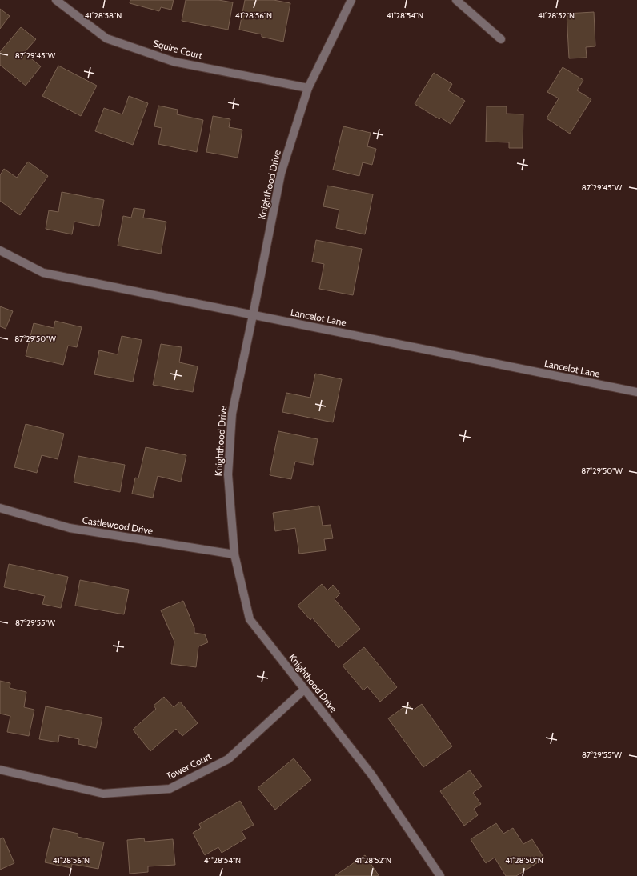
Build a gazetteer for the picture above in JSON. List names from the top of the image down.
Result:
{
  "streets": {
    "street": [
      "Squire Court",
      "Knighthood Drive",
      "Lancelot Lane",
      "Castlewood Drive",
      "Tower Court"
    ]
  },
  "crossings": [
    ["Squire Court", "Knighthood Drive"],
    ["Knighthood Drive", "Lancelot Lane"],
    ["Knighthood Drive", "Castlewood Drive"],
    ["Knighthood Drive", "Tower Court"]
  ],
  "coordinates": [
    "41°28'58\"N",
    "41°28'56\"N",
    "41°28'54\"N",
    "41°28'52\"N",
    "87°29'45\"W",
    "87°29'50\"W",
    "87°29'55\"W",
    "41°28'50\"N"
  ]
}
